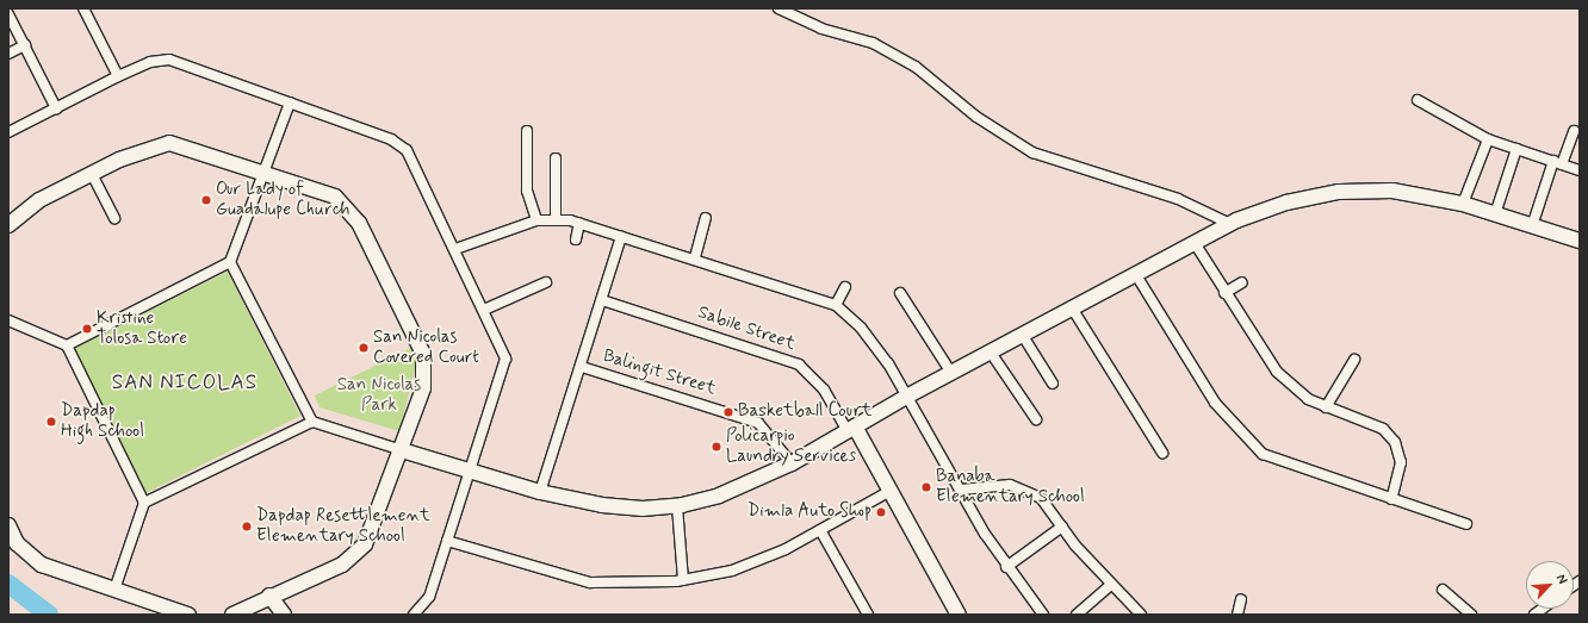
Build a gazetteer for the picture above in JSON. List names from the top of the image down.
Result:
{
  "streets": {
    "street": ["Sabile Street", "Balingit Street"]
  },
  "districts": ["SAN NICOLAS"],
  "parks": ["San Nicolas Park"],
  "places": [
    "Our Lady of Guadalupe Church",
    "Kristine Tolosa Store",
    "San Nicolas Covered Court",
    "Basketball Court",
    "Dapdap High School",
    "Policarpio Laundry Services",
    "Banaba Elementary School",
    "Dimla Auto Shop",
    "Dapdap Resettlement Elementary School"
  ],
  "north": "top right"
}
